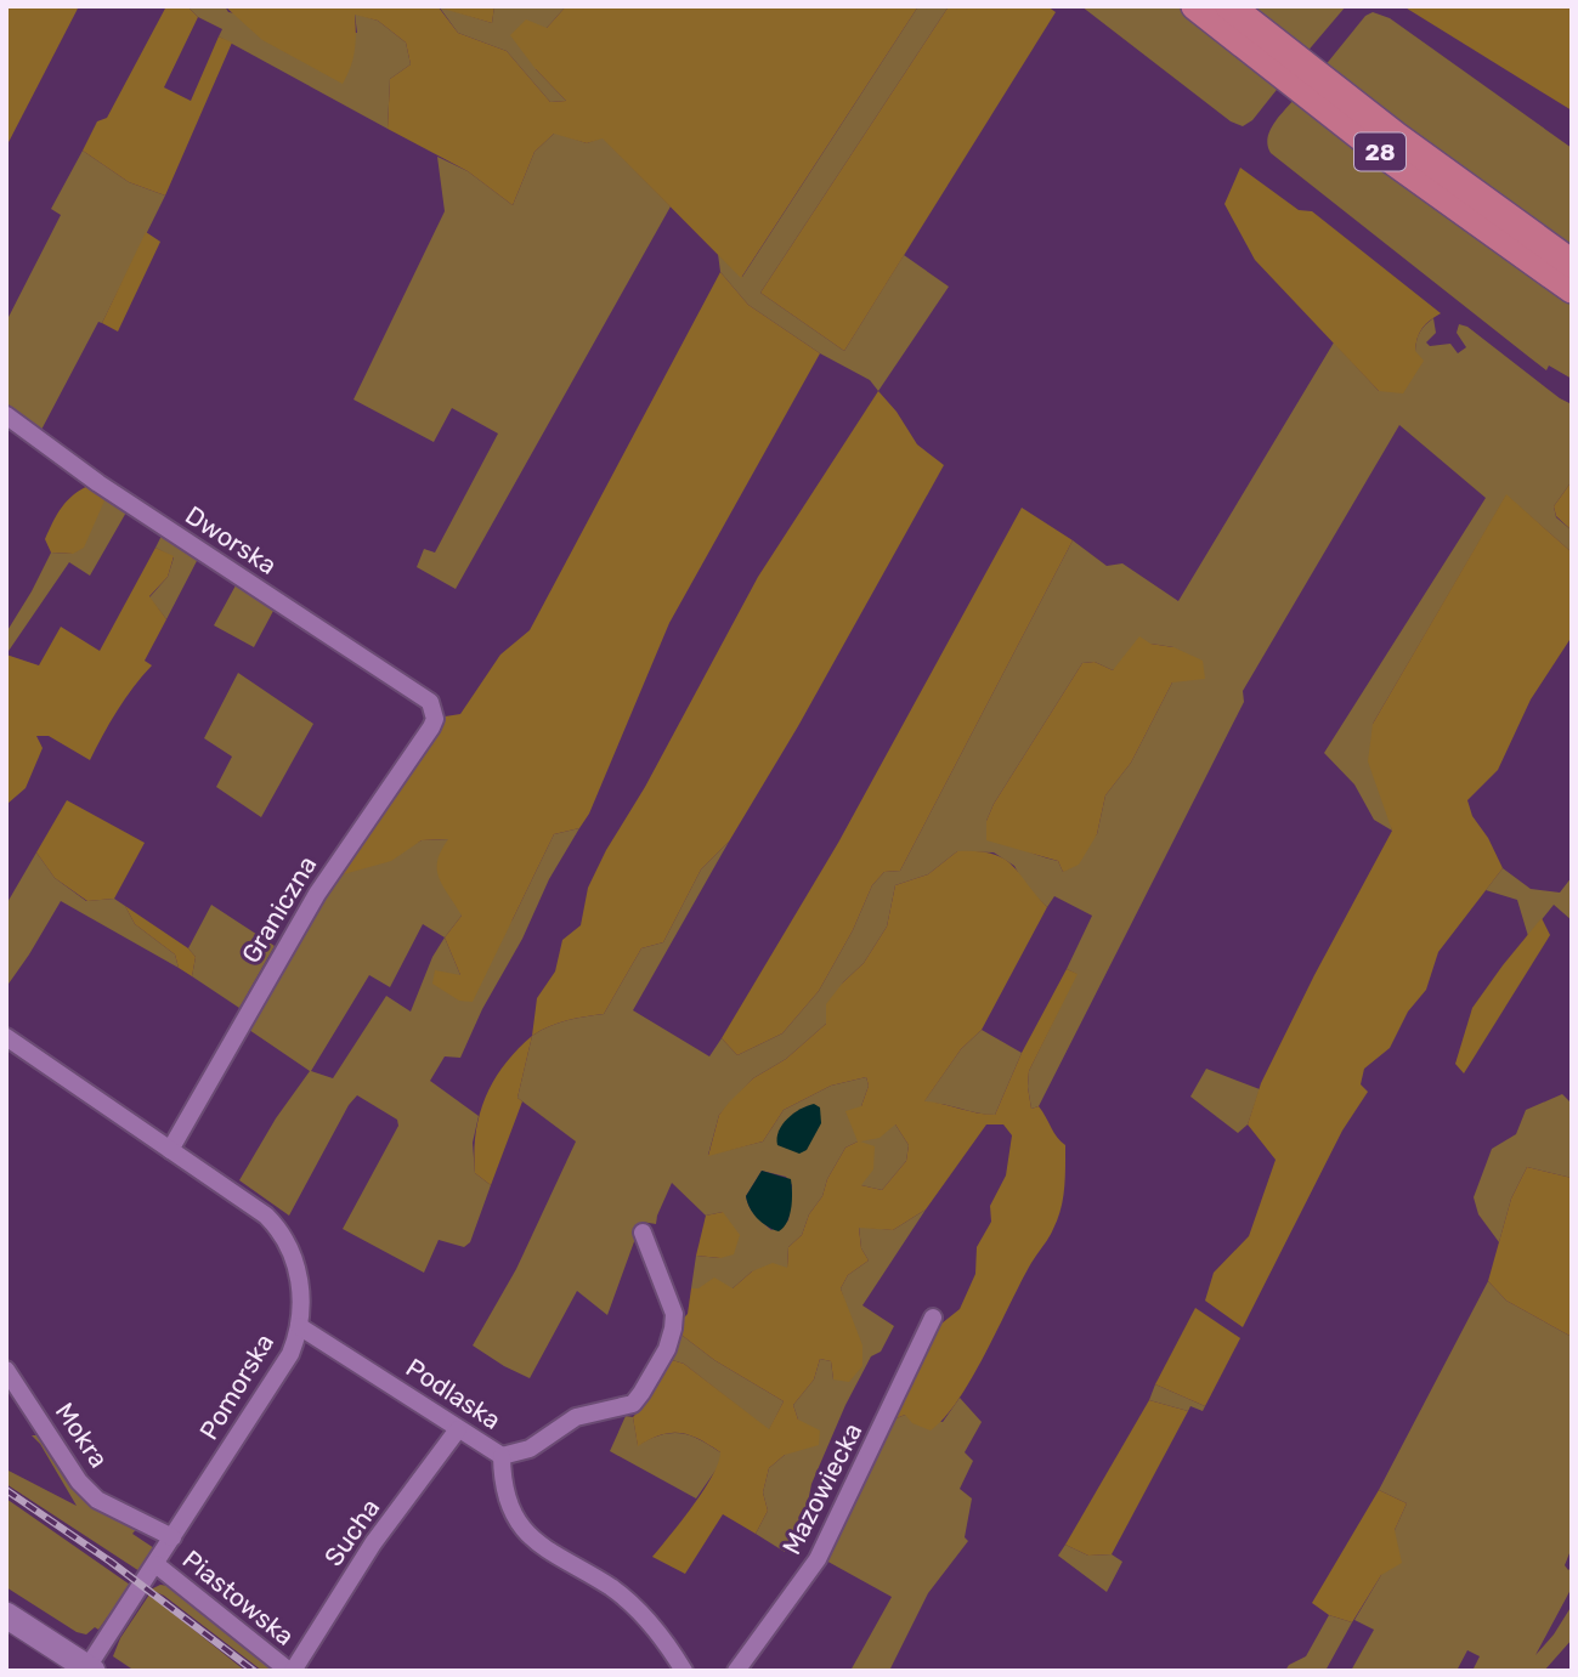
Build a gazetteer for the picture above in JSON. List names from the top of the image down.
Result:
{
  "streets": {
    "main road": ["28"],
    "street": [
      "Dworska",
      "Graniczna",
      "Pomorska",
      "Podlaska",
      "Mokra",
      "Mazowiecka",
      "Sucha",
      "Piastowska"
    ]
  },
  "crossings": [
    ["Dworska", "Graniczna"],
    ["Graniczna", "Pomorska"],
    ["Pomorska", "Podlaska"],
    ["Pomorska", "Mokra"],
    ["Pomorska", "Piastowska"],
    ["Podlaska", "Sucha"],
    ["Sucha", "Piastowska"]
  ]
}
